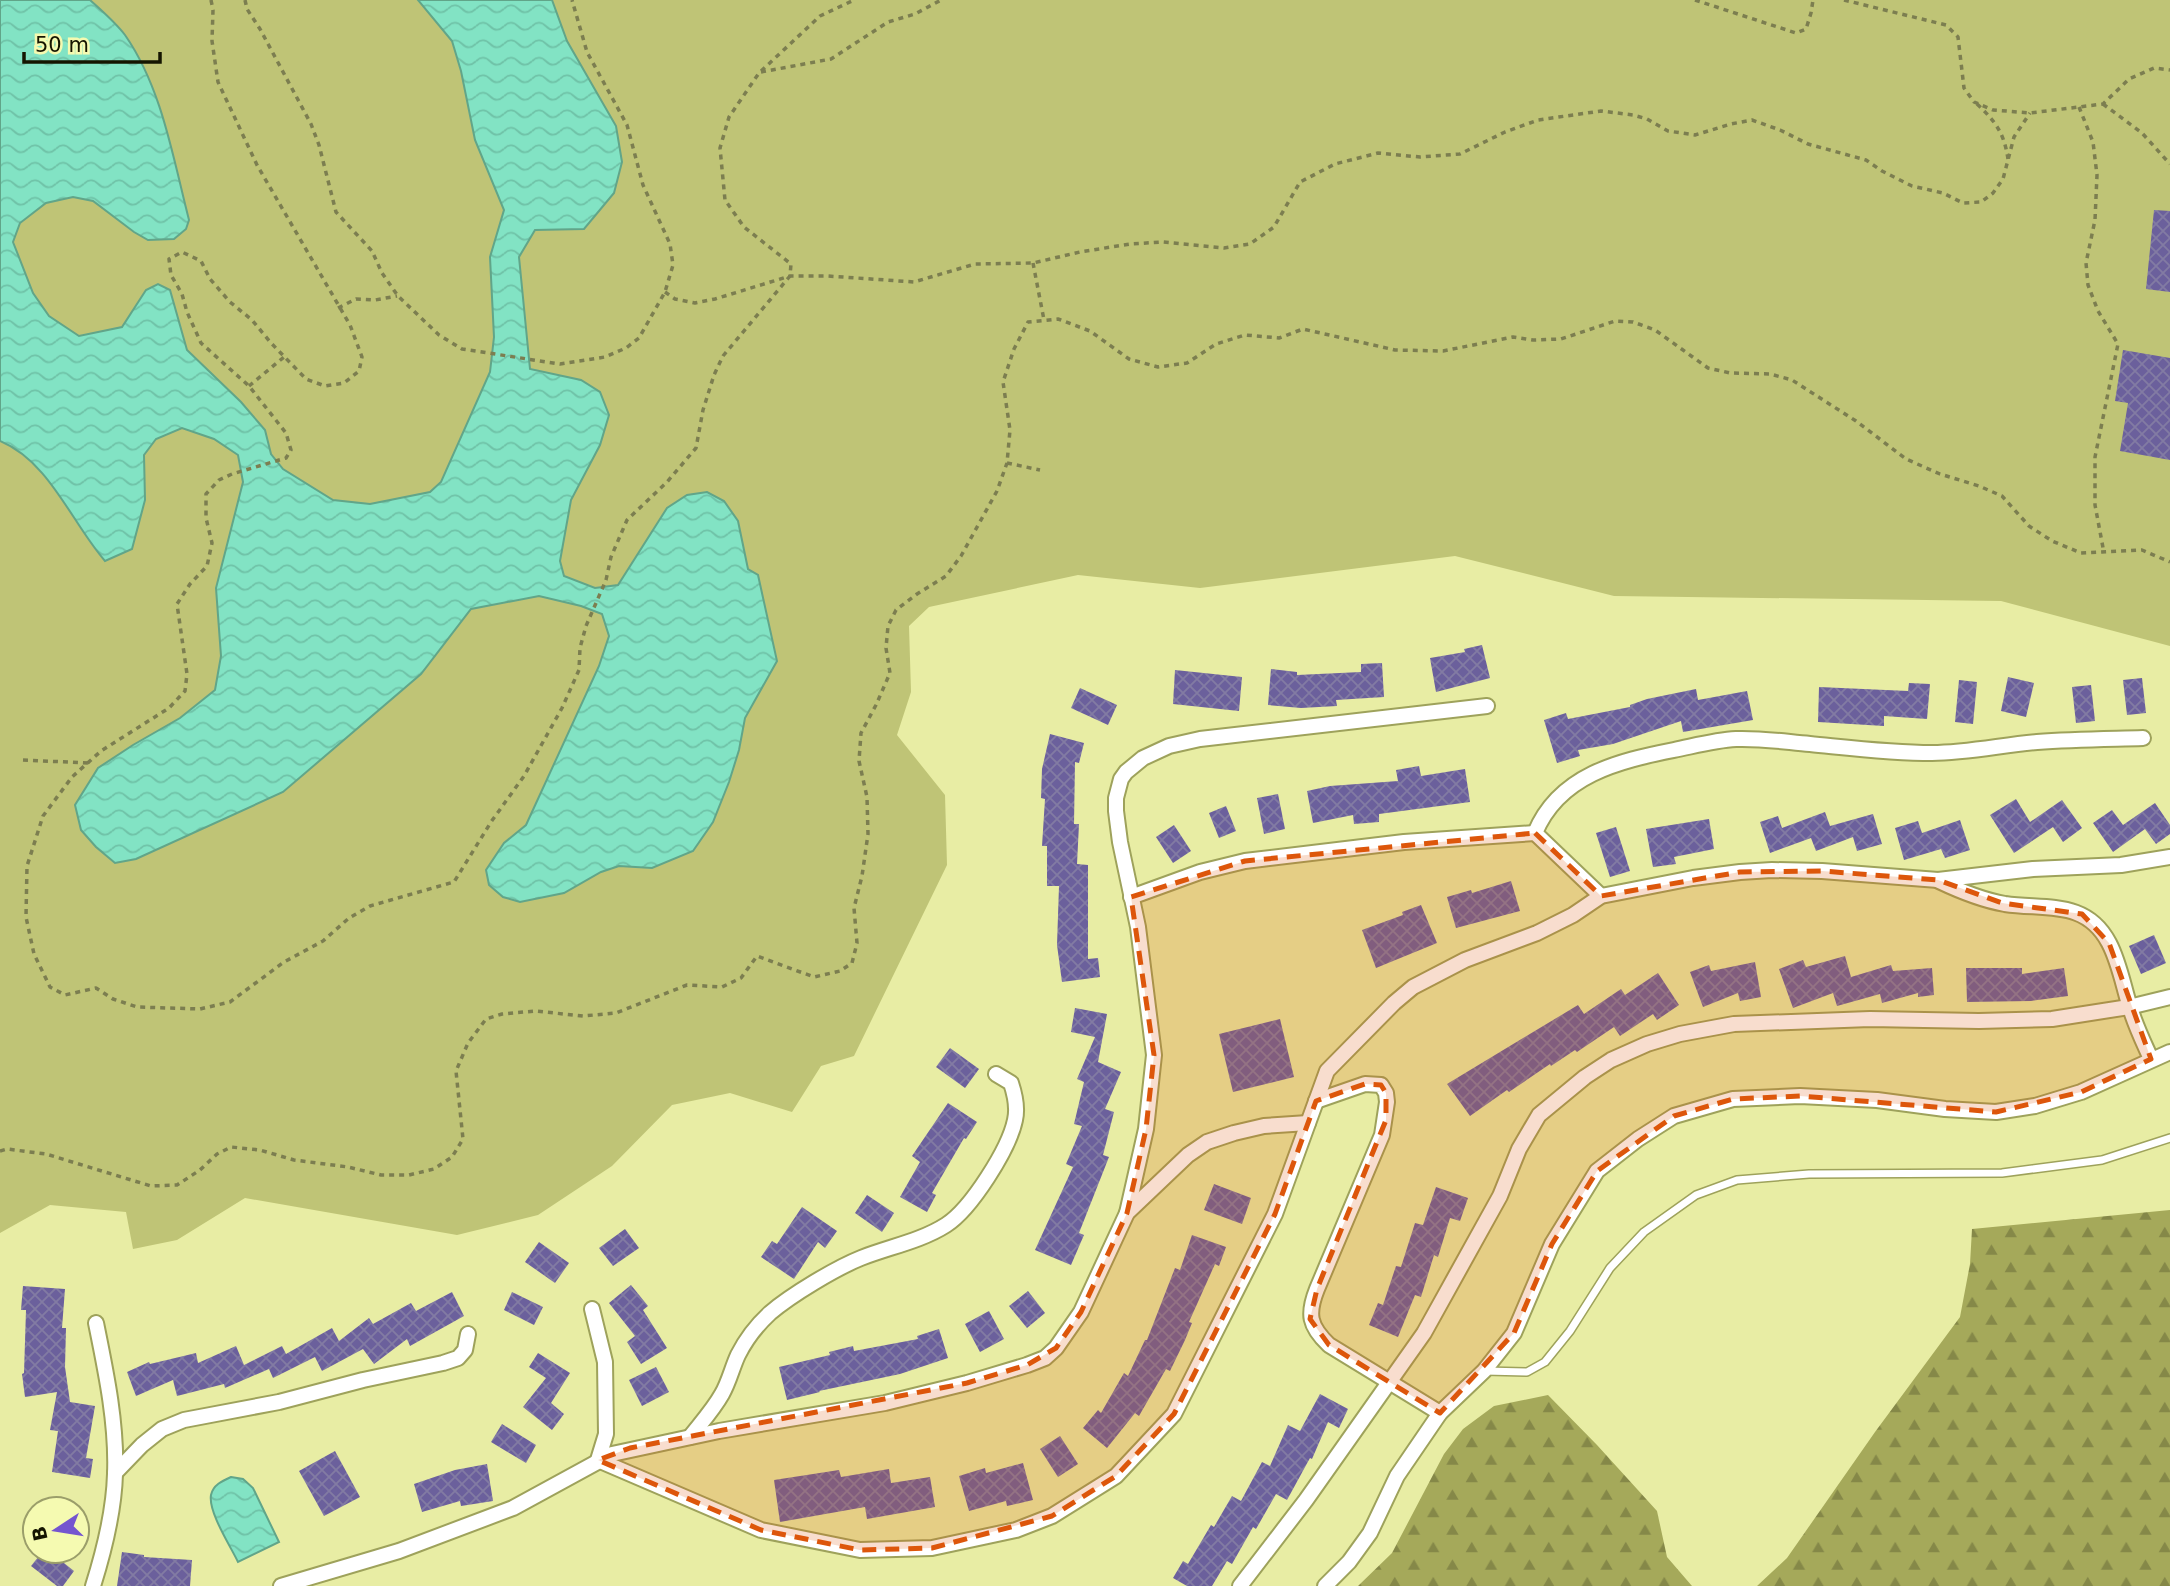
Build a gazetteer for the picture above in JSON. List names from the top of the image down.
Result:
{
  "scale_bar": "50 m",
  "north": "left"
}
